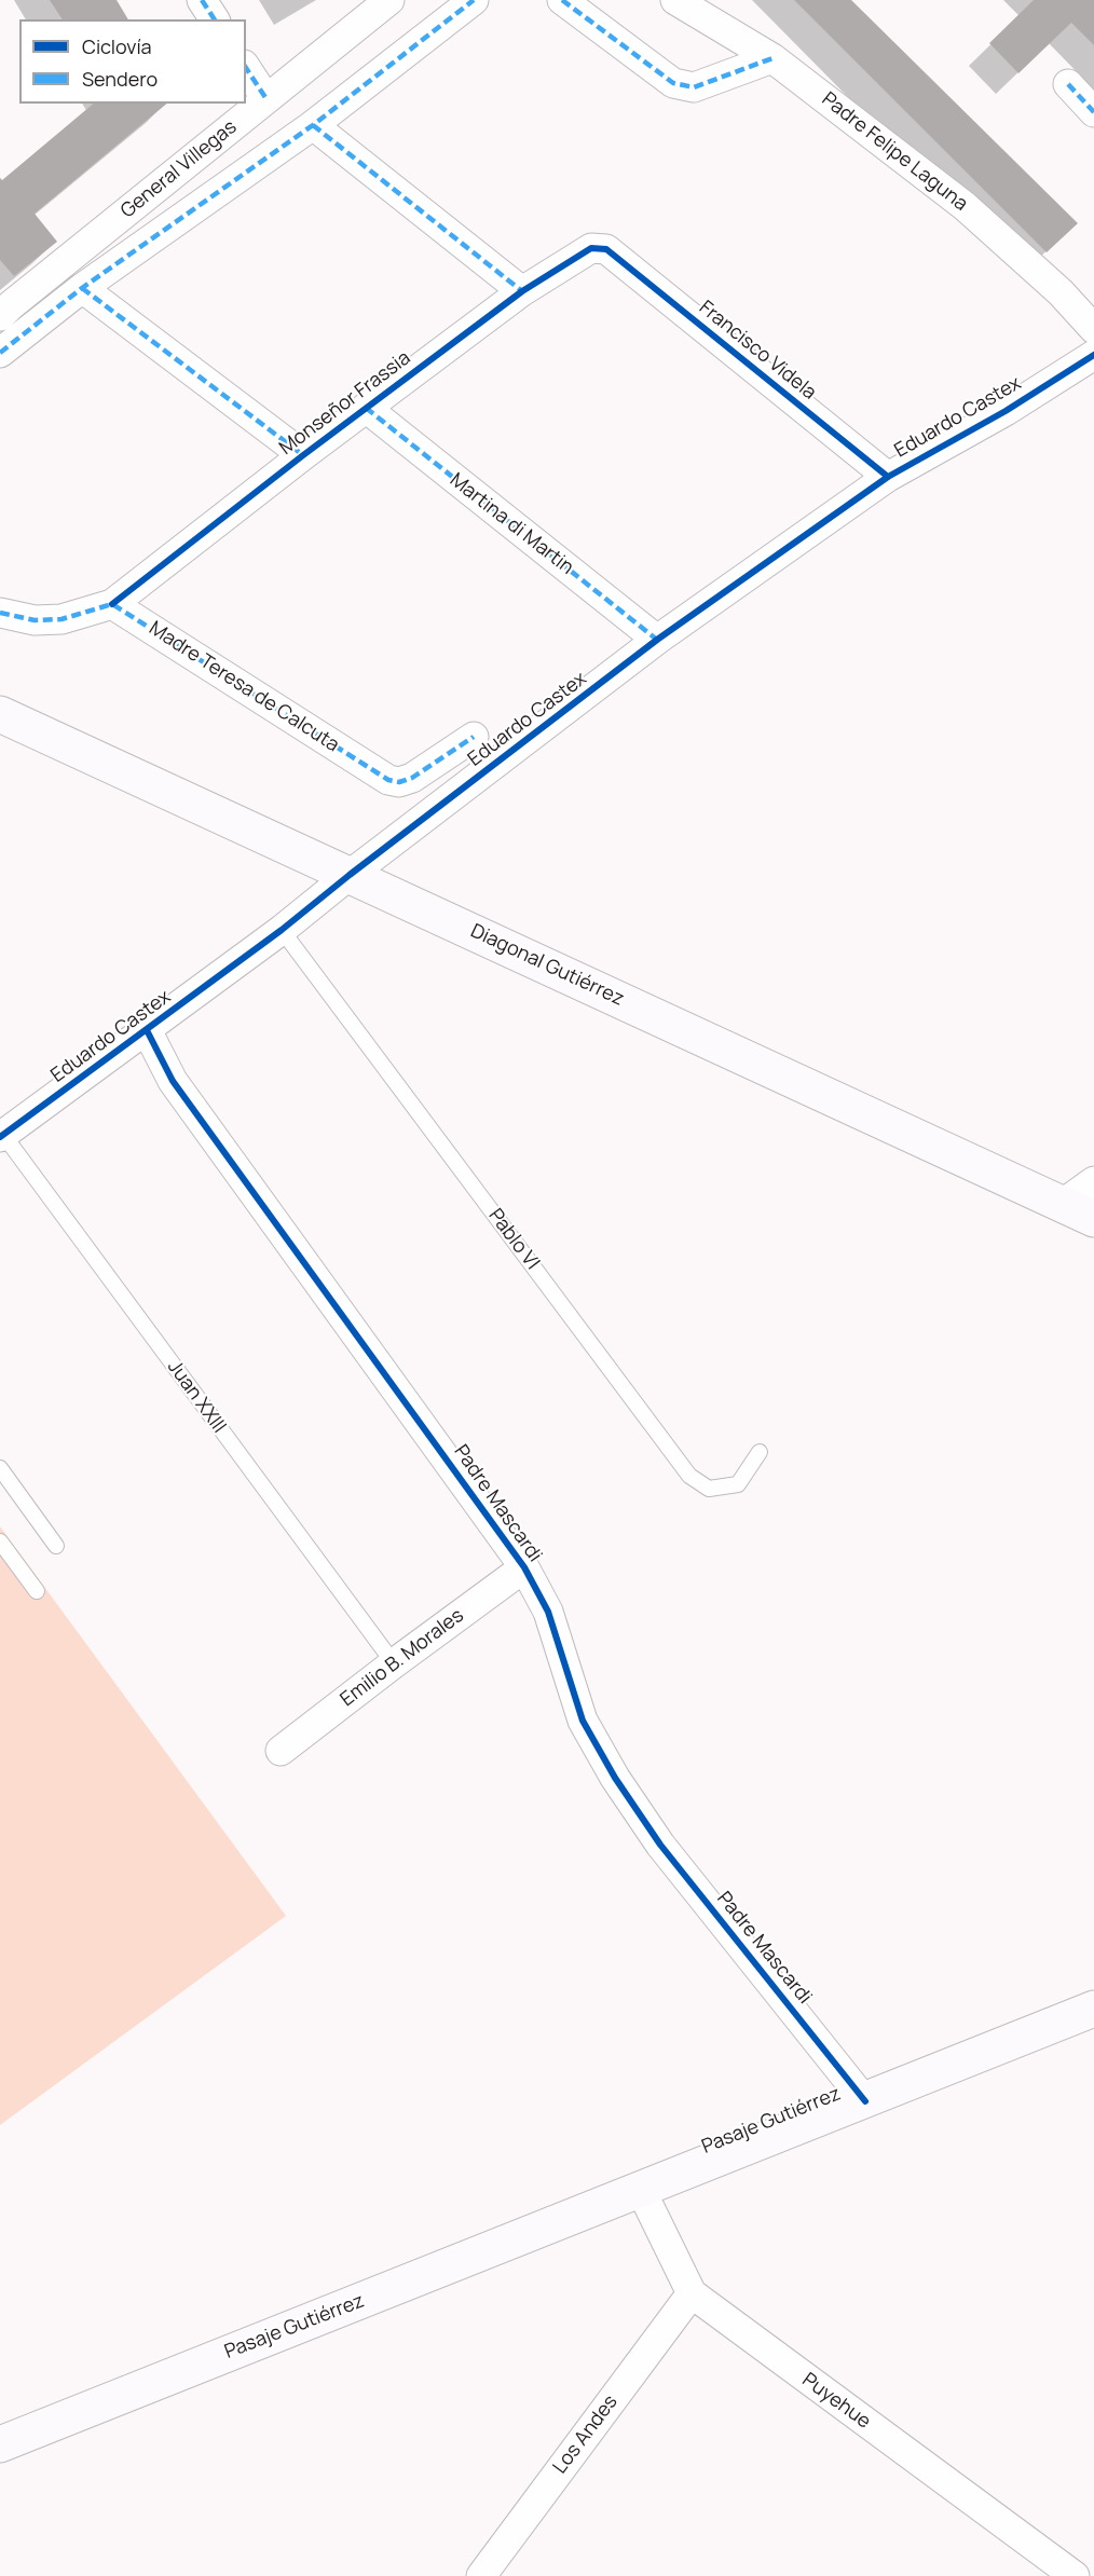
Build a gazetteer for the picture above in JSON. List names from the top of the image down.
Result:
{
  "streets": {
    "main road": ["Diagonal Gutiérrez", "Pasaje Gutiérrez"],
    "street": [
      "Padre Felipe Laguna",
      "General Villegas",
      "Francisco Videla",
      "Monseñor Frassia",
      "Eduardo Castex",
      "Martina di Martin",
      "Madre Teresa de Calcuta",
      "Padre Mascardi",
      "Emilio B. Morales",
      "Puyehue",
      "Los Andes"
    ],
    "lane": ["Pablo VI", "Juan XXIII"]
  },
  "crossings": [
    ["Francisco Videla", "Monseñor Frassia"],
    ["Francisco Videla", "Eduardo Castex"],
    ["Monseñor Frassia", "Martina di Martin"],
    ["Monseñor Frassia", "Madre Teresa de Calcuta"],
    ["Eduardo Castex", "Martina di Martin"],
    ["Eduardo Castex", "Diagonal Gutiérrez"],
    ["Eduardo Castex", "Pablo VI"],
    ["Eduardo Castex", "Juan XXIII"],
    ["Eduardo Castex", "Padre Mascardi"],
    ["Juan XXIII", "Emilio B. Morales"],
    ["Padre Mascardi", "Emilio B. Morales"],
    ["Padre Mascardi", "Pasaje Gutiérrez"],
    ["Pasaje Gutiérrez", "Puyehue"],
    ["Puyehue", "Los Andes"]
  ],
  "legend": ["Ciclovía", "Sendero"]
}
